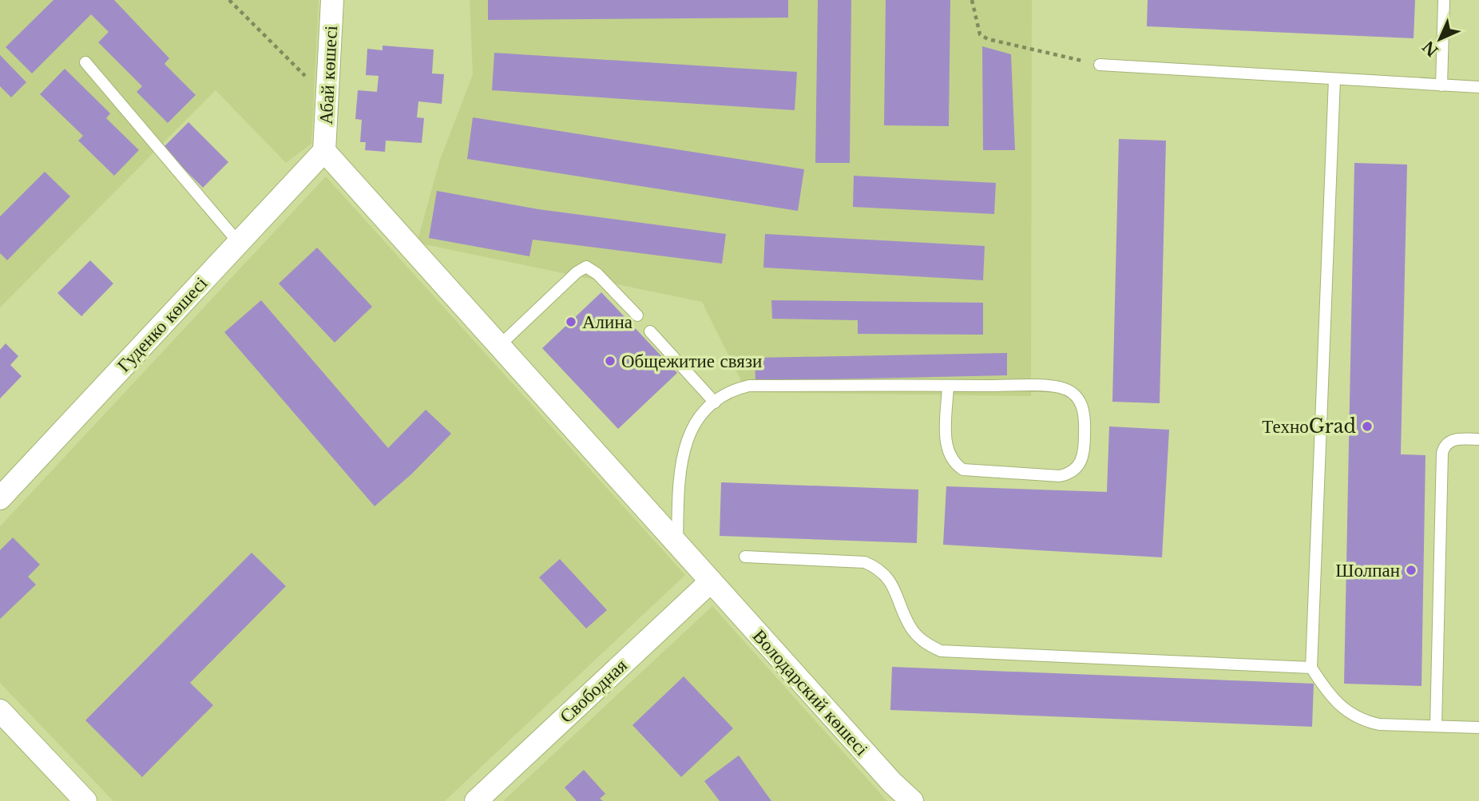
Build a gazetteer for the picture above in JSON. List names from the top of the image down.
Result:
{
  "streets": {
    "street": [
      "Абай көшесі",
      "Гуденко көшесі",
      "Свободная",
      "Володарский көшесі"
    ]
  },
  "crossings": [
    ["Абай көшесі", "Гуденко көшесі"],
    ["Абай көшесі", "Володарский көшесі"],
    ["Гуденко көшесі", "Володарский көшесі"],
    ["Свободная", "Володарский көшесі"]
  ],
  "places": [
    "Алина",
    "Общежитие связи",
    "ТехноGrad",
    "Шолпан"
  ],
  "north": "bottom left"
}
